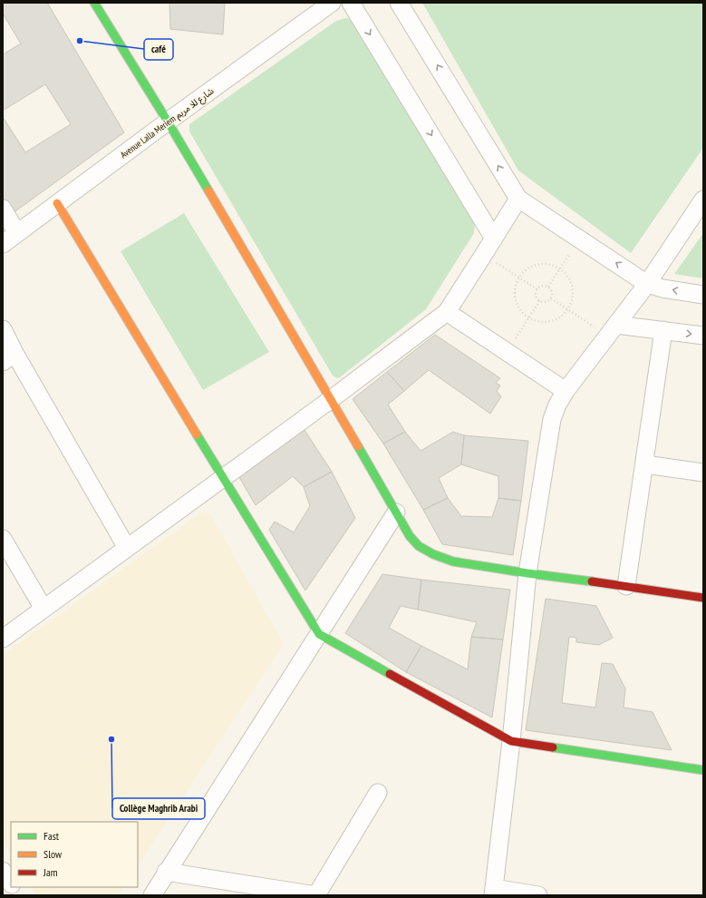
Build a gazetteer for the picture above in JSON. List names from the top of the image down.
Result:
{
  "streets": {
    "street": ["Avenue Lalla Meriem شارع للا مريم"]
  },
  "places": ["café", "Collège Maghrib Arabi"],
  "legend": ["Fast", "Slow", "Jam"]
}
